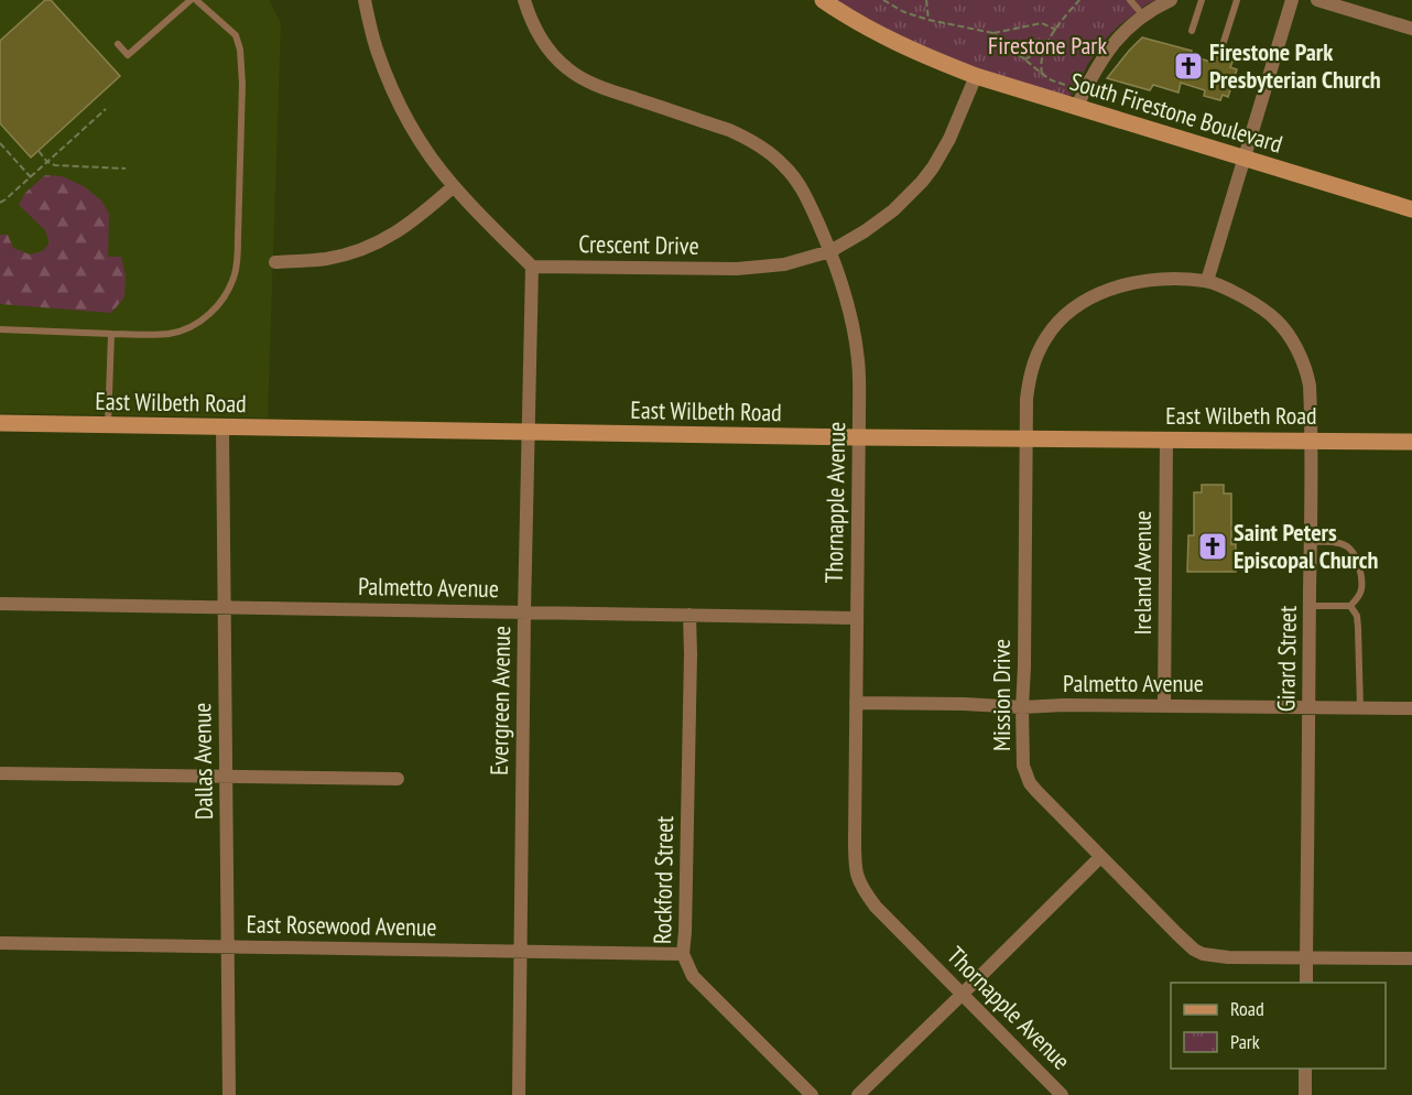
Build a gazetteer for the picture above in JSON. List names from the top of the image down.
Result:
{
  "streets": {
    "main road": ["South Firestone Boulevard", "East Wilbeth Road"],
    "street": [
      "Crescent Drive",
      "Thornapple Avenue",
      "Ireland Avenue",
      "Palmetto Avenue",
      "Girard Street",
      "Mission Drive",
      "Evergreen Avenue",
      "Dallas Avenue",
      "Rockford Street",
      "East Rosewood Avenue"
    ]
  },
  "crossings": [
    ["South Firestone Boulevard", "Crescent Drive"],
    ["Crescent Drive", "Thornapple Avenue"],
    ["Crescent Drive", "Evergreen Avenue"],
    ["East Wilbeth Road", "Thornapple Avenue"],
    ["East Wilbeth Road", "Ireland Avenue"],
    ["East Wilbeth Road", "Girard Street"],
    ["East Wilbeth Road", "Mission Drive"],
    ["East Wilbeth Road", "Evergreen Avenue"],
    ["East Wilbeth Road", "Dallas Avenue"],
    ["Thornapple Avenue", "Palmetto Avenue"],
    ["Ireland Avenue", "Palmetto Avenue"],
    ["Palmetto Avenue", "Girard Street"],
    ["Palmetto Avenue", "Mission Drive"],
    ["Palmetto Avenue", "Evergreen Avenue"],
    ["Palmetto Avenue", "Dallas Avenue"],
    ["Palmetto Avenue", "Rockford Street"],
    ["Girard Street", "Mission Drive"],
    ["Evergreen Avenue", "East Rosewood Avenue"],
    ["Dallas Avenue", "East Rosewood Avenue"],
    ["Rockford Street", "East Rosewood Avenue"]
  ],
  "parks": ["Firestone Park"],
  "places": {
    "church": ["Firestone Park Presbyterian Church", "Saint Peters Episcopal Church"]
  },
  "legend": ["Road", "Park"]
}
